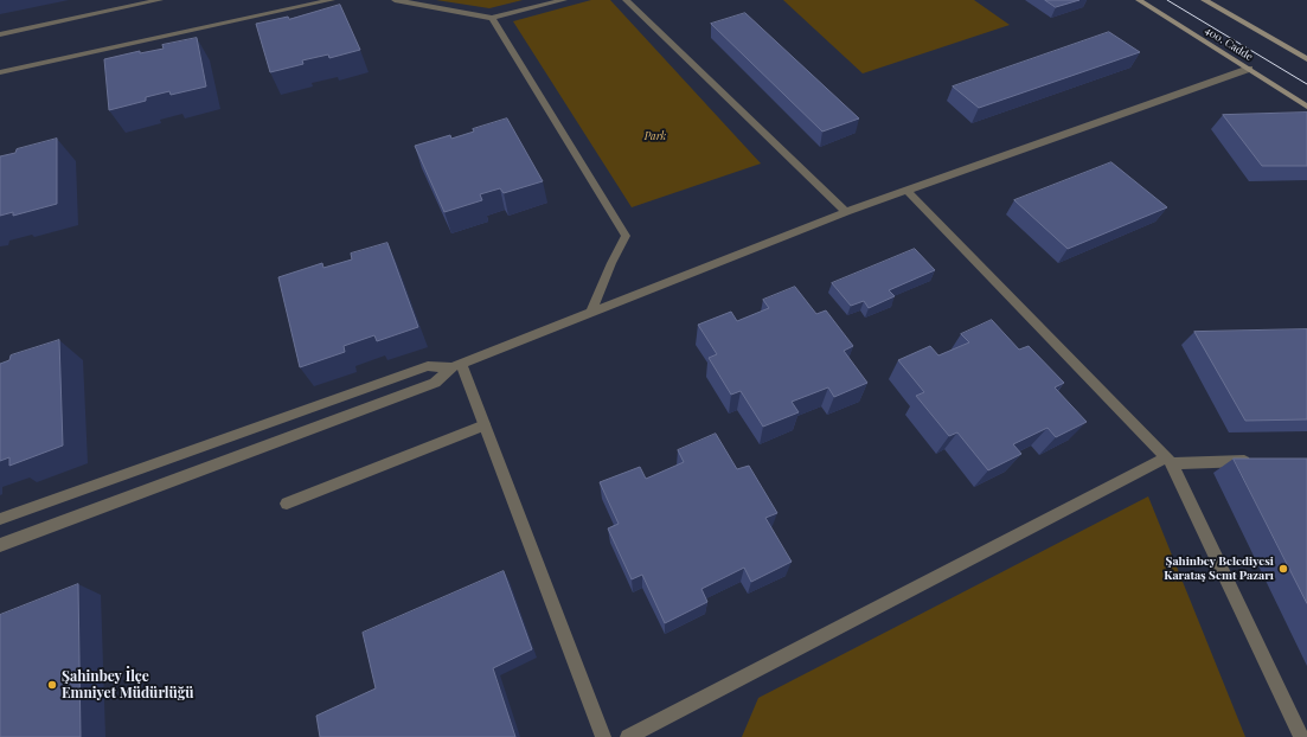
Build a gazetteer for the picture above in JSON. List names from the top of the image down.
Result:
{
  "streets": {
    "main road": ["400. Cadde"]
  },
  "parks": ["Park"],
  "places": ["Şahinbey Belediyesi Karataş Semt Pazarı", "Şahinbey İlçe Emniyet Müdürlüğü"]
}
